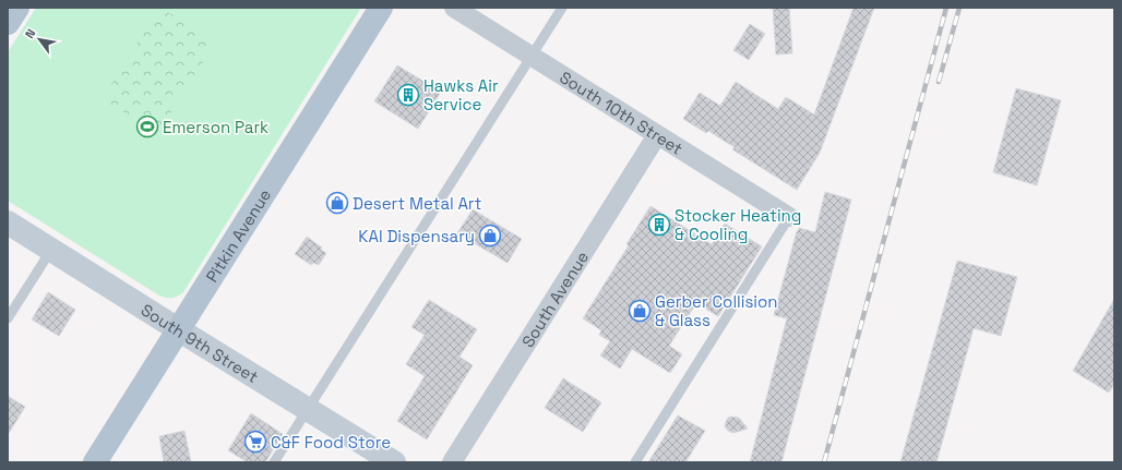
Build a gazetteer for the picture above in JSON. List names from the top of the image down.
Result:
{
  "streets": {
    "main road": ["Pitkin Avenue"],
    "street": ["South 10th Street", "South Avenue", "South 9th Street"]
  },
  "crossings": [
    ["South 10th Street", "South Avenue"],
    ["Pitkin Avenue", "South 9th Street"]
  ],
  "places": {
    "building": ["Hawks Air Service", "Stocker Heating & Cooling"],
    "sports": ["Emerson Park"],
    "shop": ["Desert Metal Art", "KAI Dispensary", "Gerber Collision & Glass"],
    "supermarket": ["C&F Food Store"]
  },
  "north": "top left"
}
